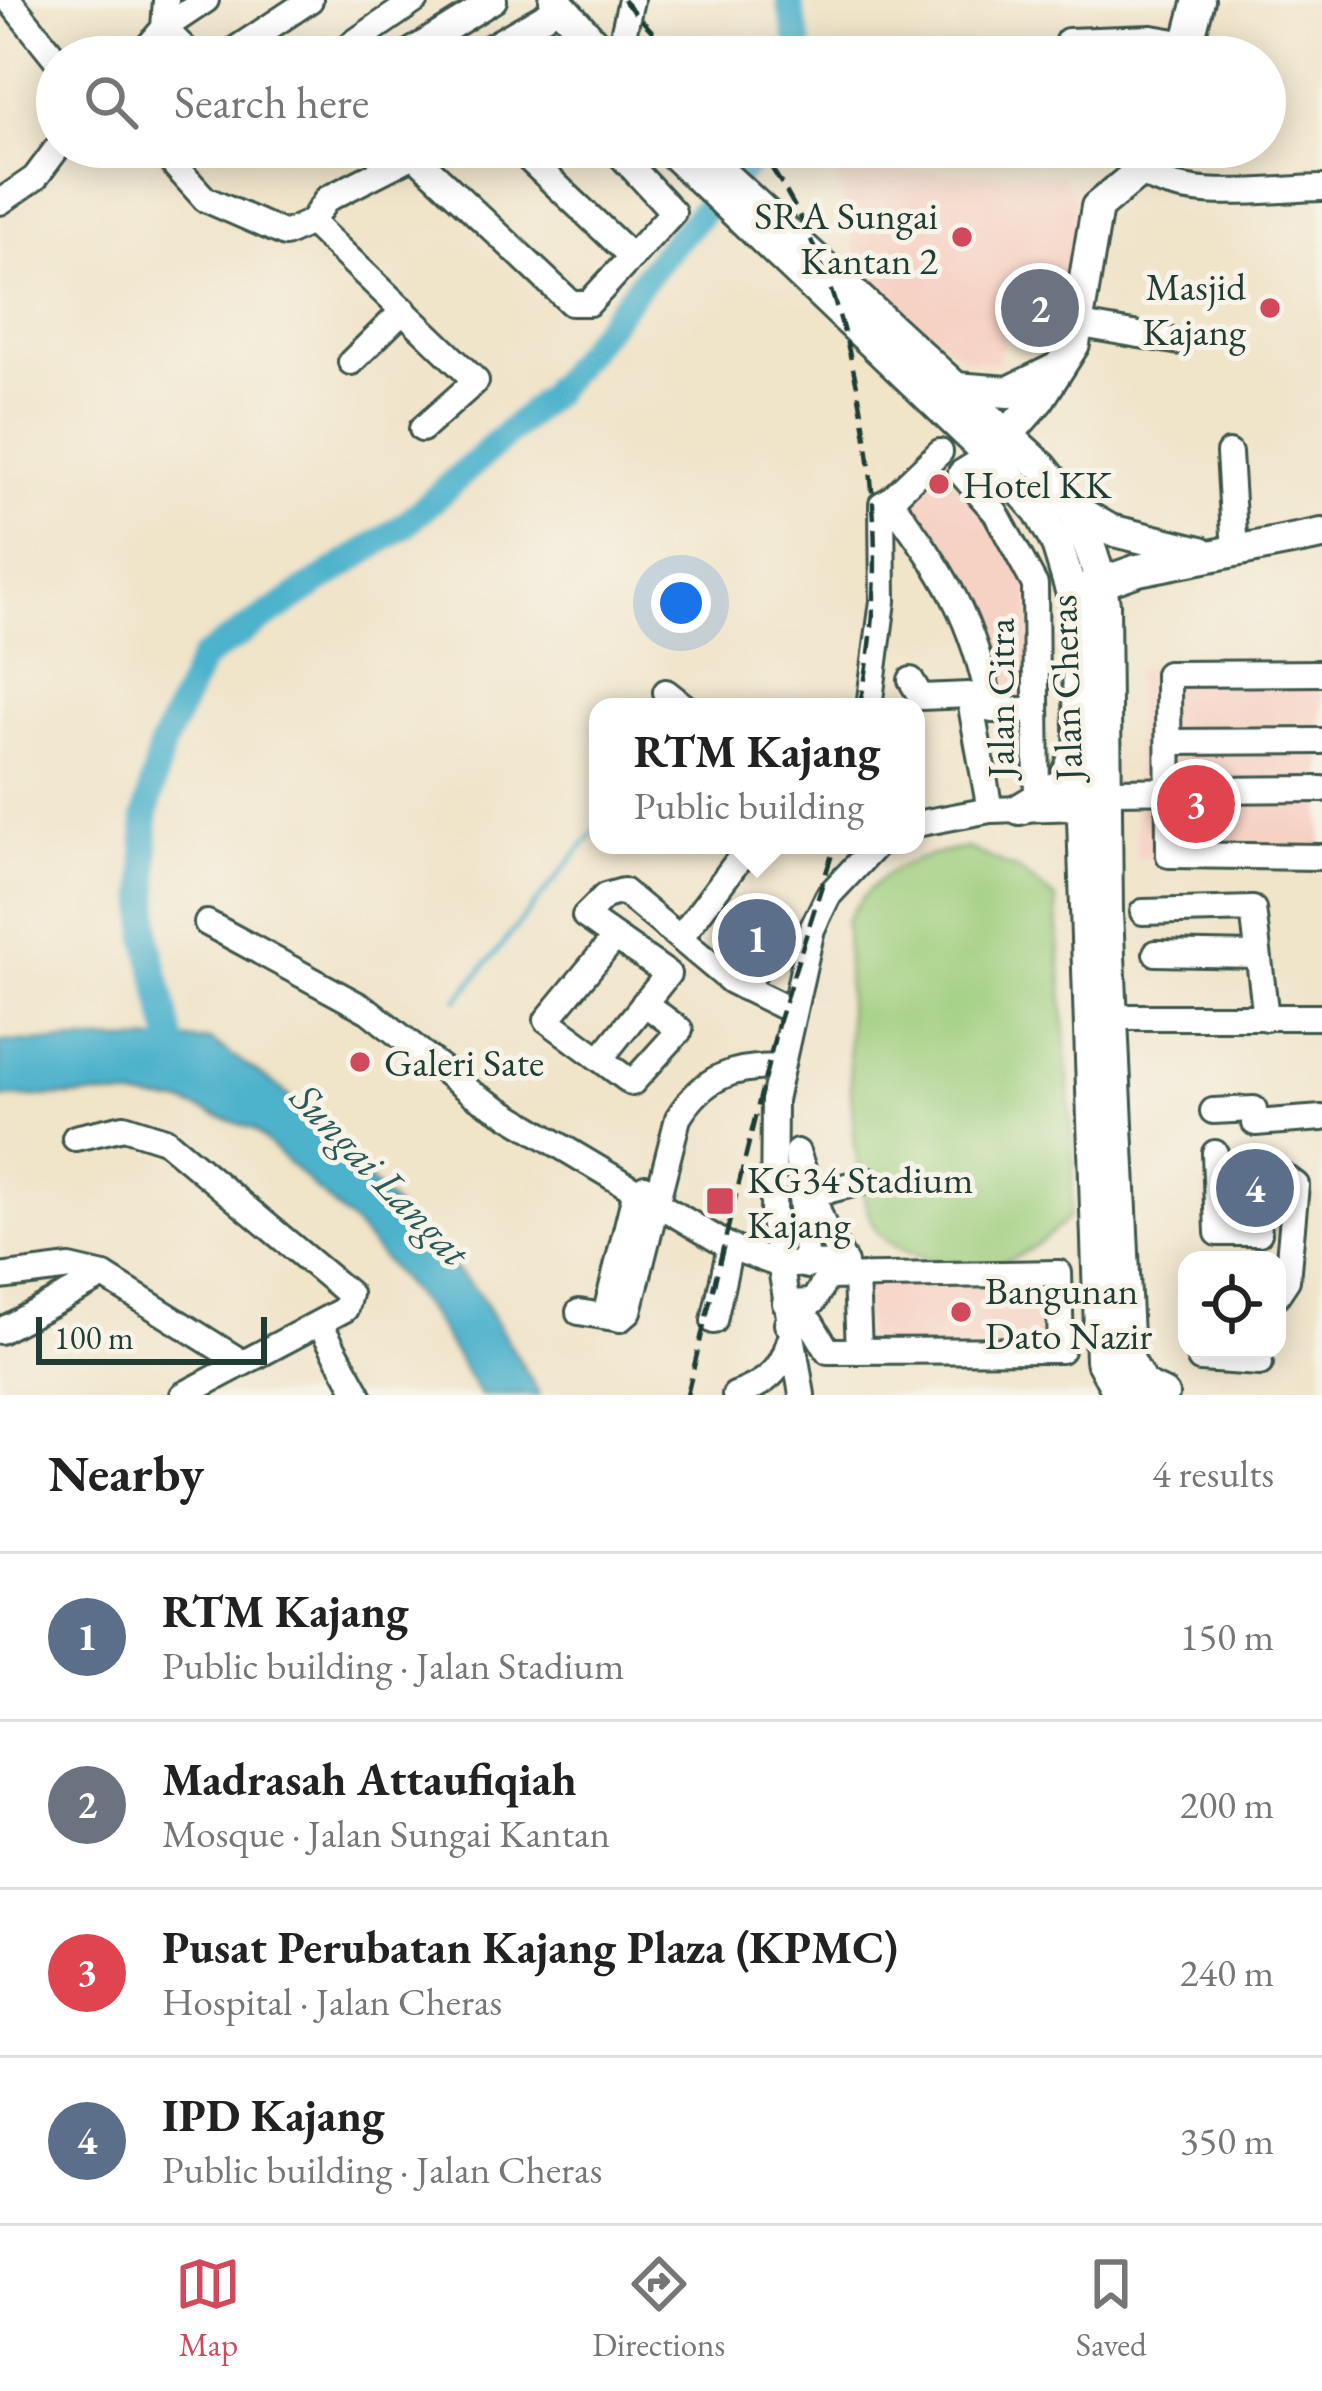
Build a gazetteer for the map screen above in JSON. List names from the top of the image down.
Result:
{
  "streets": {
    "main road": ["Jalan Cheras"],
    "street": ["Jalan Citra"]
  },
  "crossings": [
    ["Jalan Cheras", "Jalan Citra"]
  ],
  "water": ["Sungai Langat"],
  "places": {
    "other": [
      "SRA Sungai Kantan 2",
      "Masjid Kajang",
      "Hotel KK",
      "Galeri Sate",
      "Bangunan Dato Nazir"
    ],
    "transit": ["KG34 Stadium Kajang"]
  },
  "scale_bar": "100 m",
  "page": {
    "search": "Search here",
    "pins": [
      "2",
      "3",
      "1",
      "4"
    ],
    "popup": ["RTM Kajang", "Public building"],
    "scale": "100 m",
    "heading": ["Nearby", "4 results"],
    "list": [
      {
        "mark": "1",
        "name": "RTM Kajang",
        "note": "Public building · Jalan Stadium",
        "value": "150 m"
      },
      {
        "mark": "2",
        "name": "Madrasah Attaufiqiah",
        "note": "Mosque · Jalan Sungai Kantan",
        "value": "200 m"
      },
      {
        "mark": "3",
        "name": "Pusat Perubatan Kajang Plaza (KPMC)",
        "note": "Hospital · Jalan Cheras",
        "value": "240 m"
      },
      {
        "mark": "4",
        "name": "IPD Kajang",
        "note": "Public building · Jalan Cheras",
        "value": "350 m"
      }
    ],
    "nav": ["Map", "Directions", "Saved"]
  }
}
